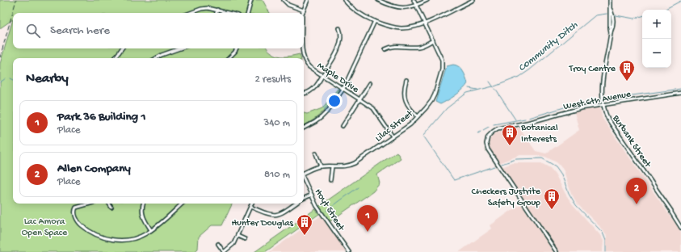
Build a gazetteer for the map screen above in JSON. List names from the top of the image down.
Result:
{
  "streets": {
    "street": [
      "Maple Drive",
      "West 6th Avenue",
      "Lilac Street",
      "Burbank Street",
      "Hoyt Street"
    ]
  },
  "crossings": [
    ["Maple Drive", "Lilac Street"],
    ["West 6th Avenue", "Burbank Street"]
  ],
  "water": ["Community Ditch"],
  "parks": ["Lac Amora Open Space"],
  "places": {
    "building": [
      "Troy Centre",
      "Botanical Interests",
      "Checkers Justrite Safety Group",
      "Hunter Douglas"
    ]
  },
  "page": {
    "map_buttons": ["+", "−"],
    "search": "Search here",
    "heading": ["Nearby", "2 results"],
    "list": [
      {
        "mark": "1",
        "name": "Park 36 Building 1",
        "note": "Place",
        "value": "340 m"
      },
      {
        "mark": "2",
        "name": "Allen Company",
        "note": "Place",
        "value": "810 m"
      }
    ],
    "pins": ["2", "1"]
  }
}
